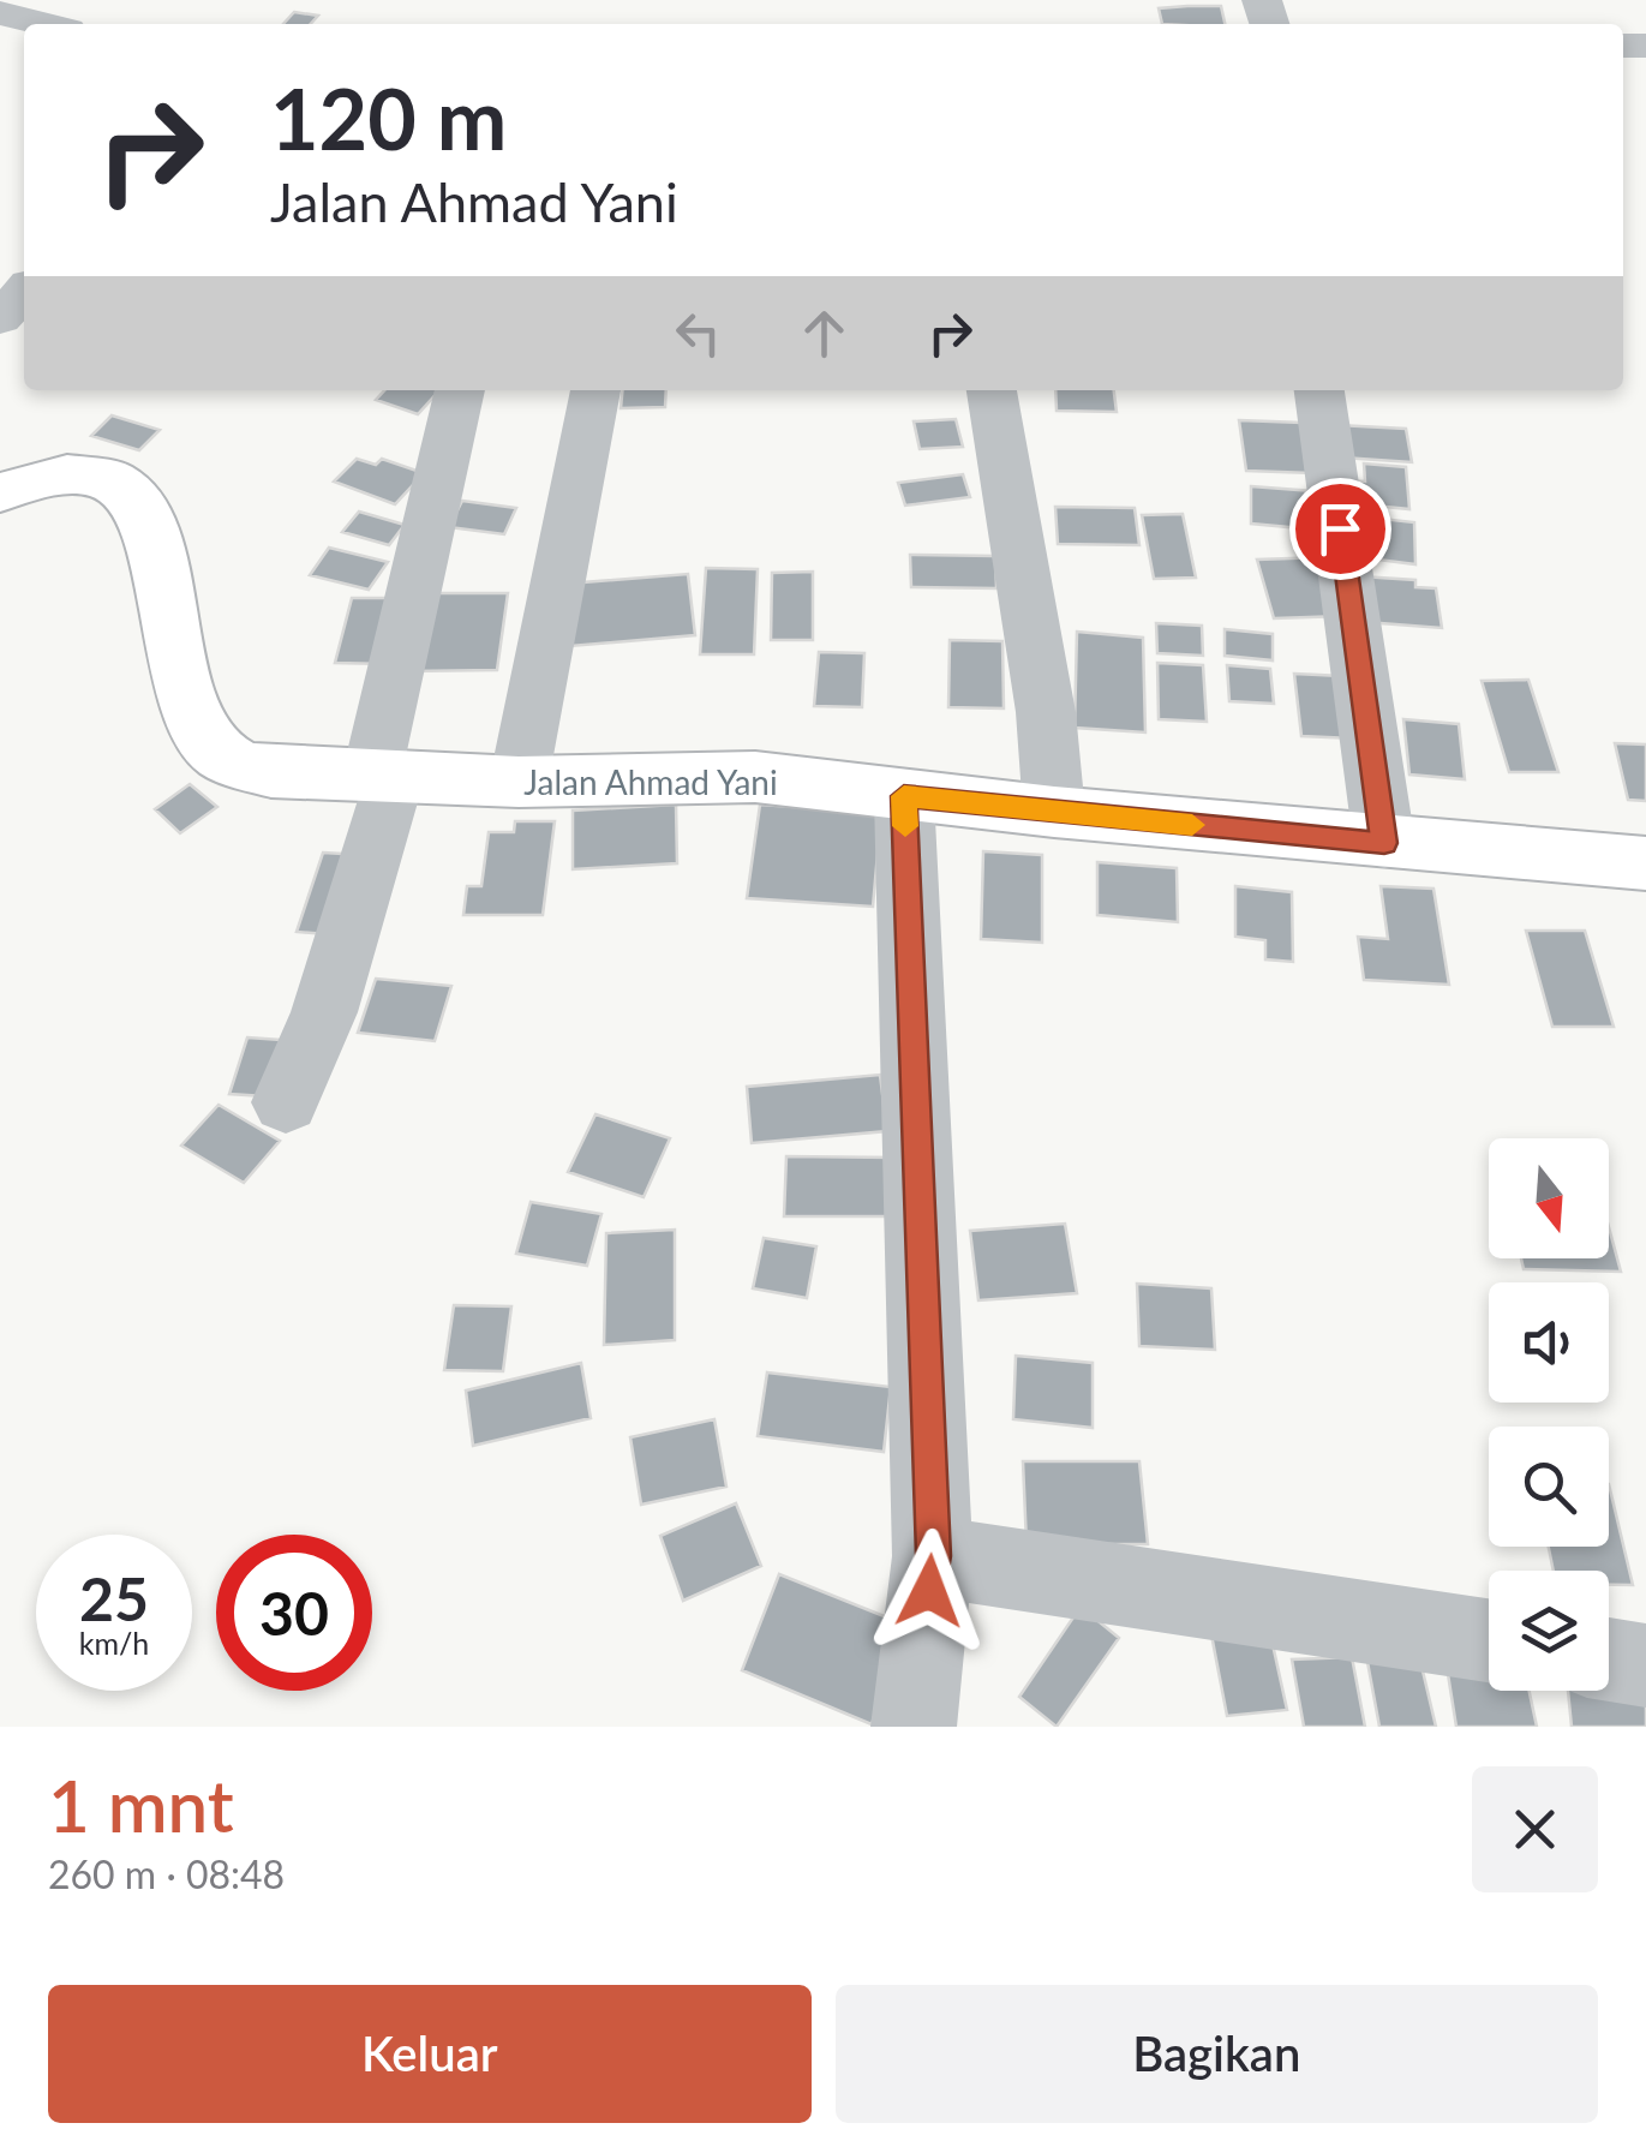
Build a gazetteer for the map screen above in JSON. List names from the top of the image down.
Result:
{
  "streets": {
    "highway": ["Jalan Ahmad Yani"]
  },
  "north": "bottom",
  "page": {
    "turn": ["120 m", "Jalan Ahmad Yani"],
    "speed": "25 km/h",
    "limit": "30",
    "heading": ["1 mnt", "260 m · 08:48"],
    "buttons": ["Keluar", "Bagikan"]
  }
}
